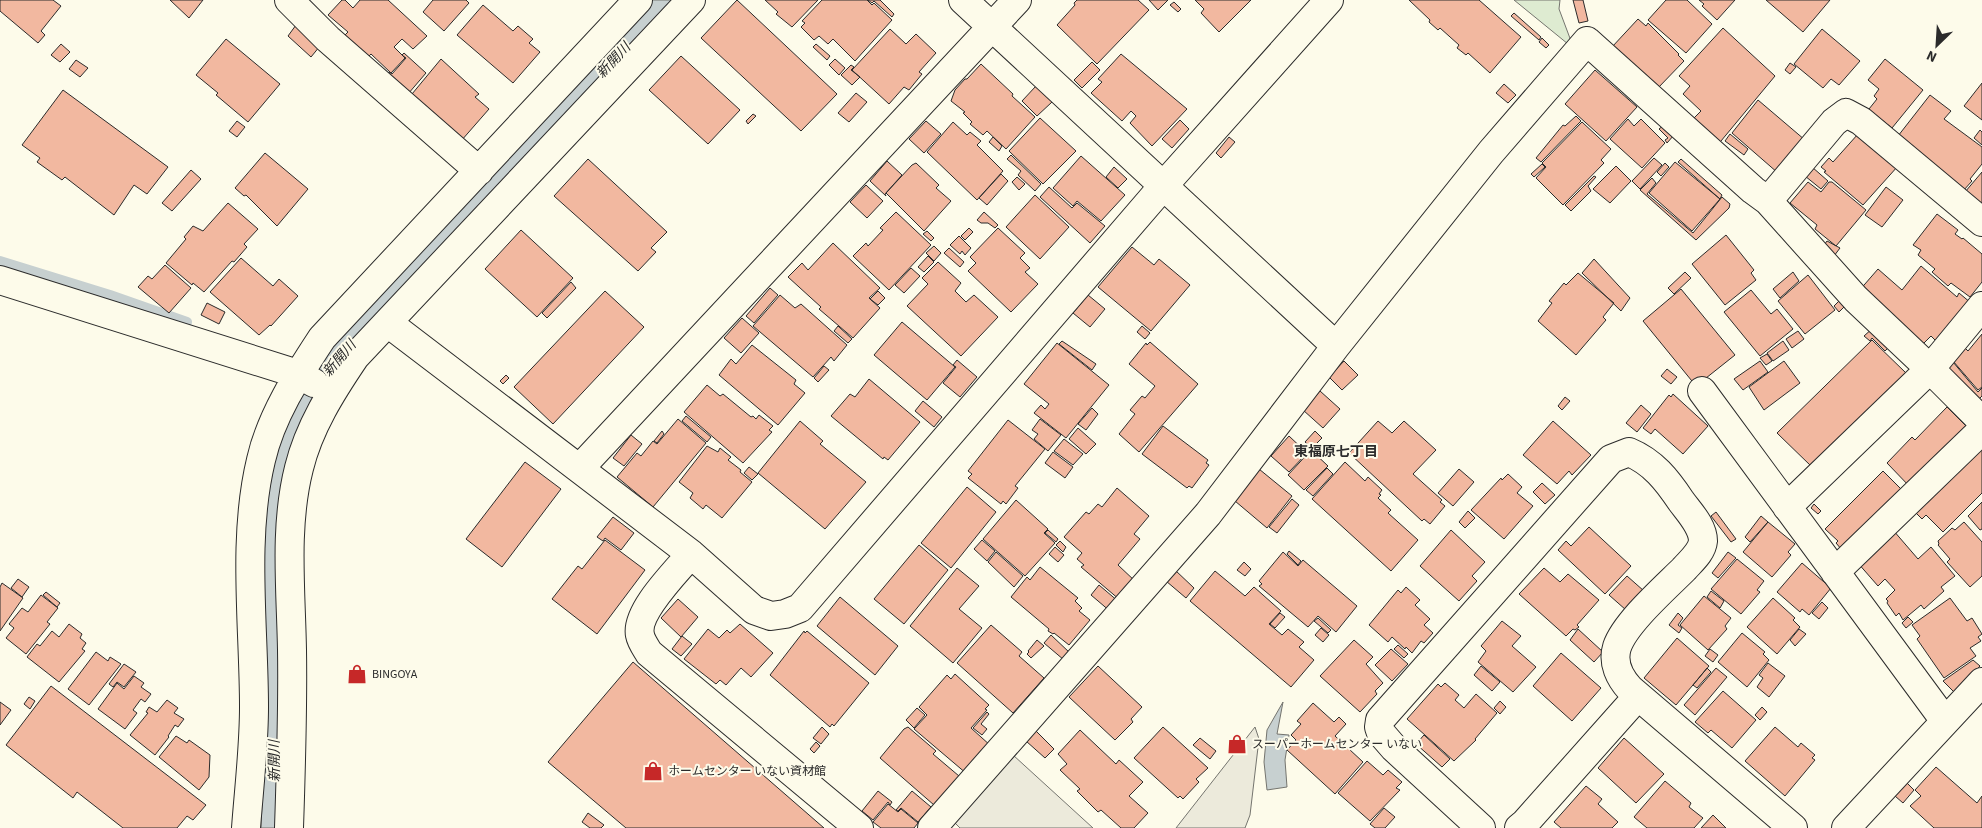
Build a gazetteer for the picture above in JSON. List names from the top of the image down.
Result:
{
  "districts": ["東福原七丁目"],
  "water": ["新開川"],
  "places": {
    "shop": ["BINGOYA", "スーパーホームセンター いない", "ホームセンター いない資材館"]
  },
  "north": "bottom left"
}
